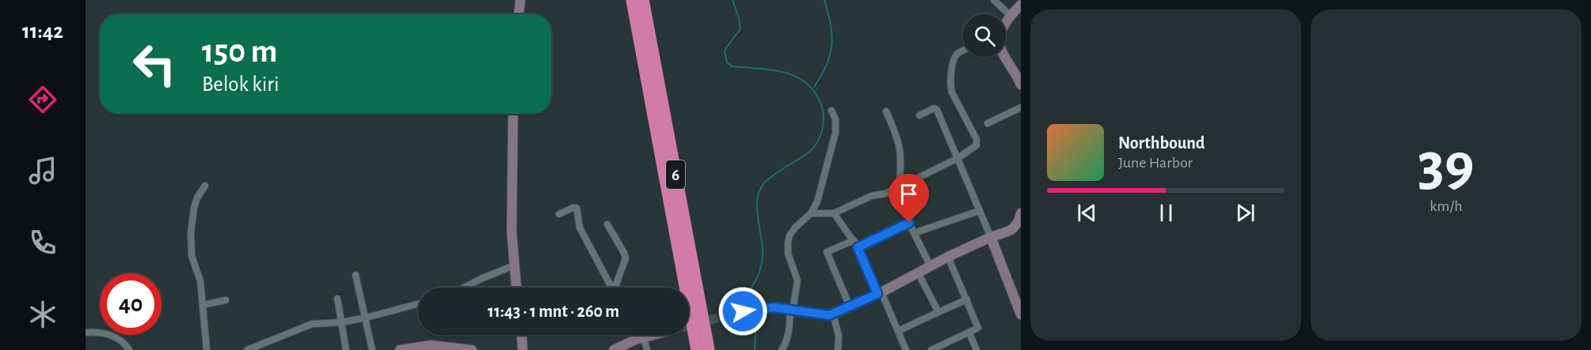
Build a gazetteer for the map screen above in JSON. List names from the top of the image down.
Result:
{
  "streets": {
    "highway": ["6"]
  },
  "page": {
    "tabs": "11:42",
    "tile": ["39", "km/h"],
    "turn": ["150 m", "Belok kiri"],
    "song": ["Northbound", "June Harbor"],
    "limit": "40",
    "trip": "11:43 · 1 mnt · 260 m"
  }
}
